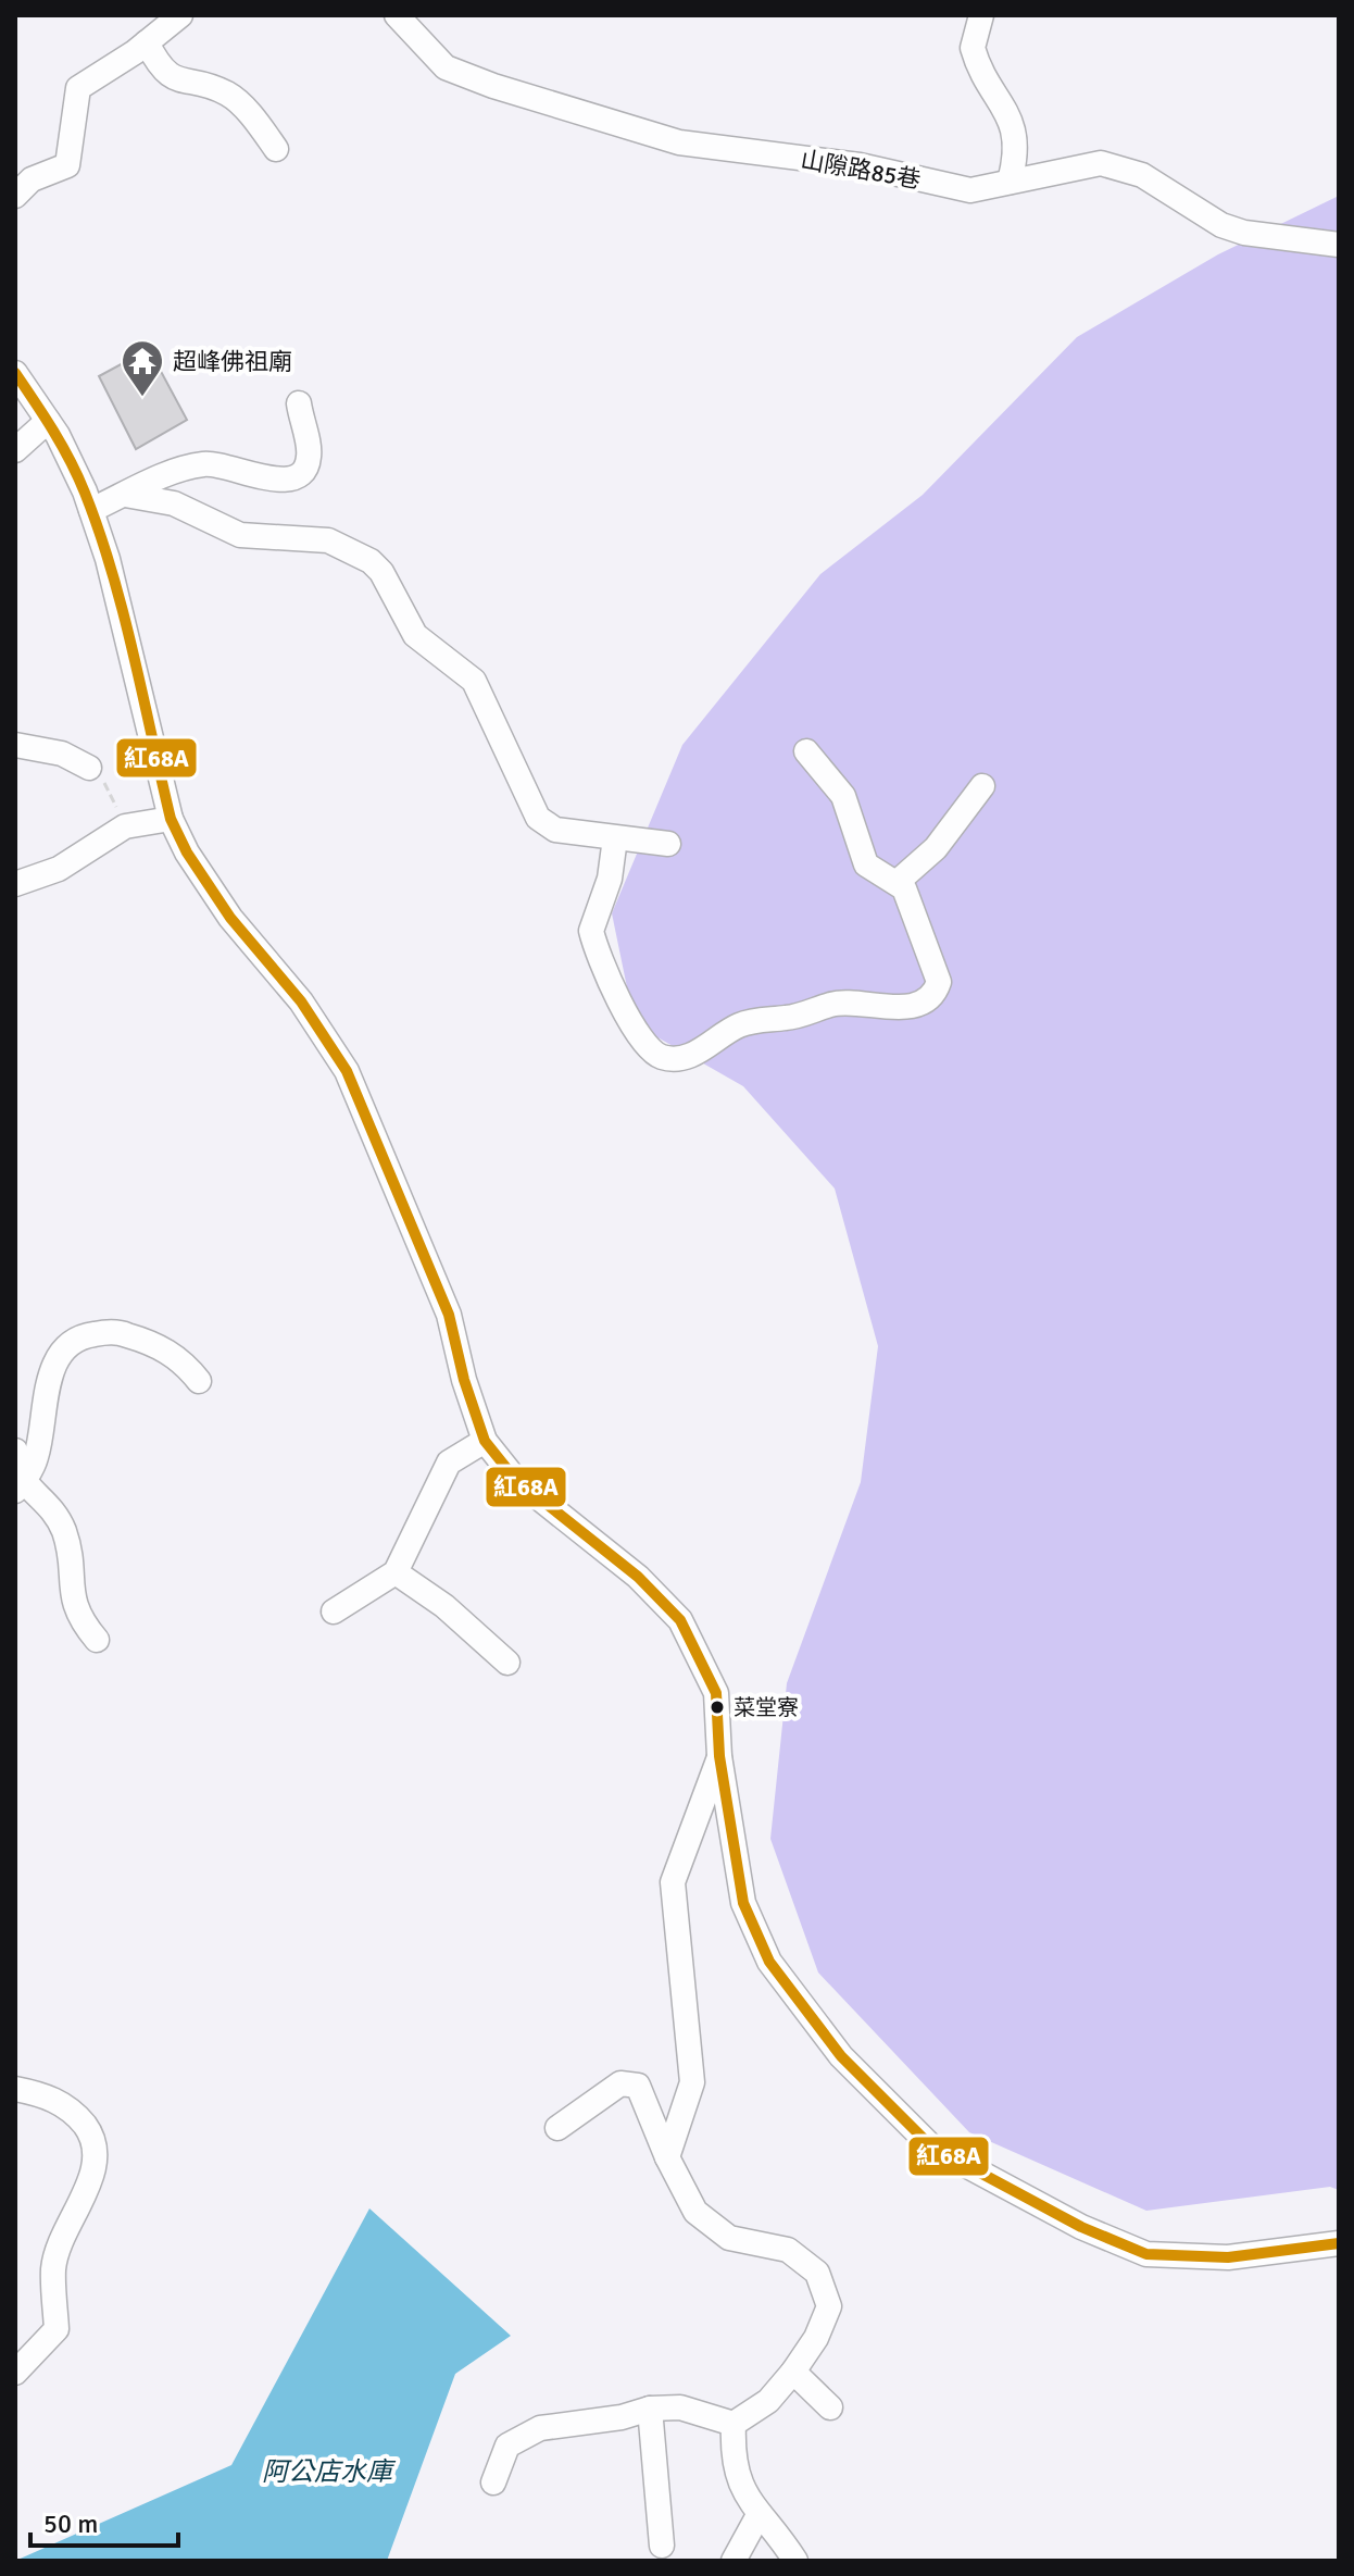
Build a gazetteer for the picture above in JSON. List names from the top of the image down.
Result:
{
  "streets": {
    "street": ["山隙路85巷"]
  },
  "water": ["阿公店水庫"],
  "places": {
    "temple": ["超峰佛祖廟"],
    "other": ["菜堂寮"]
  },
  "lines": ["transit line 紅68A"],
  "scale_bar": "50 m"
}
